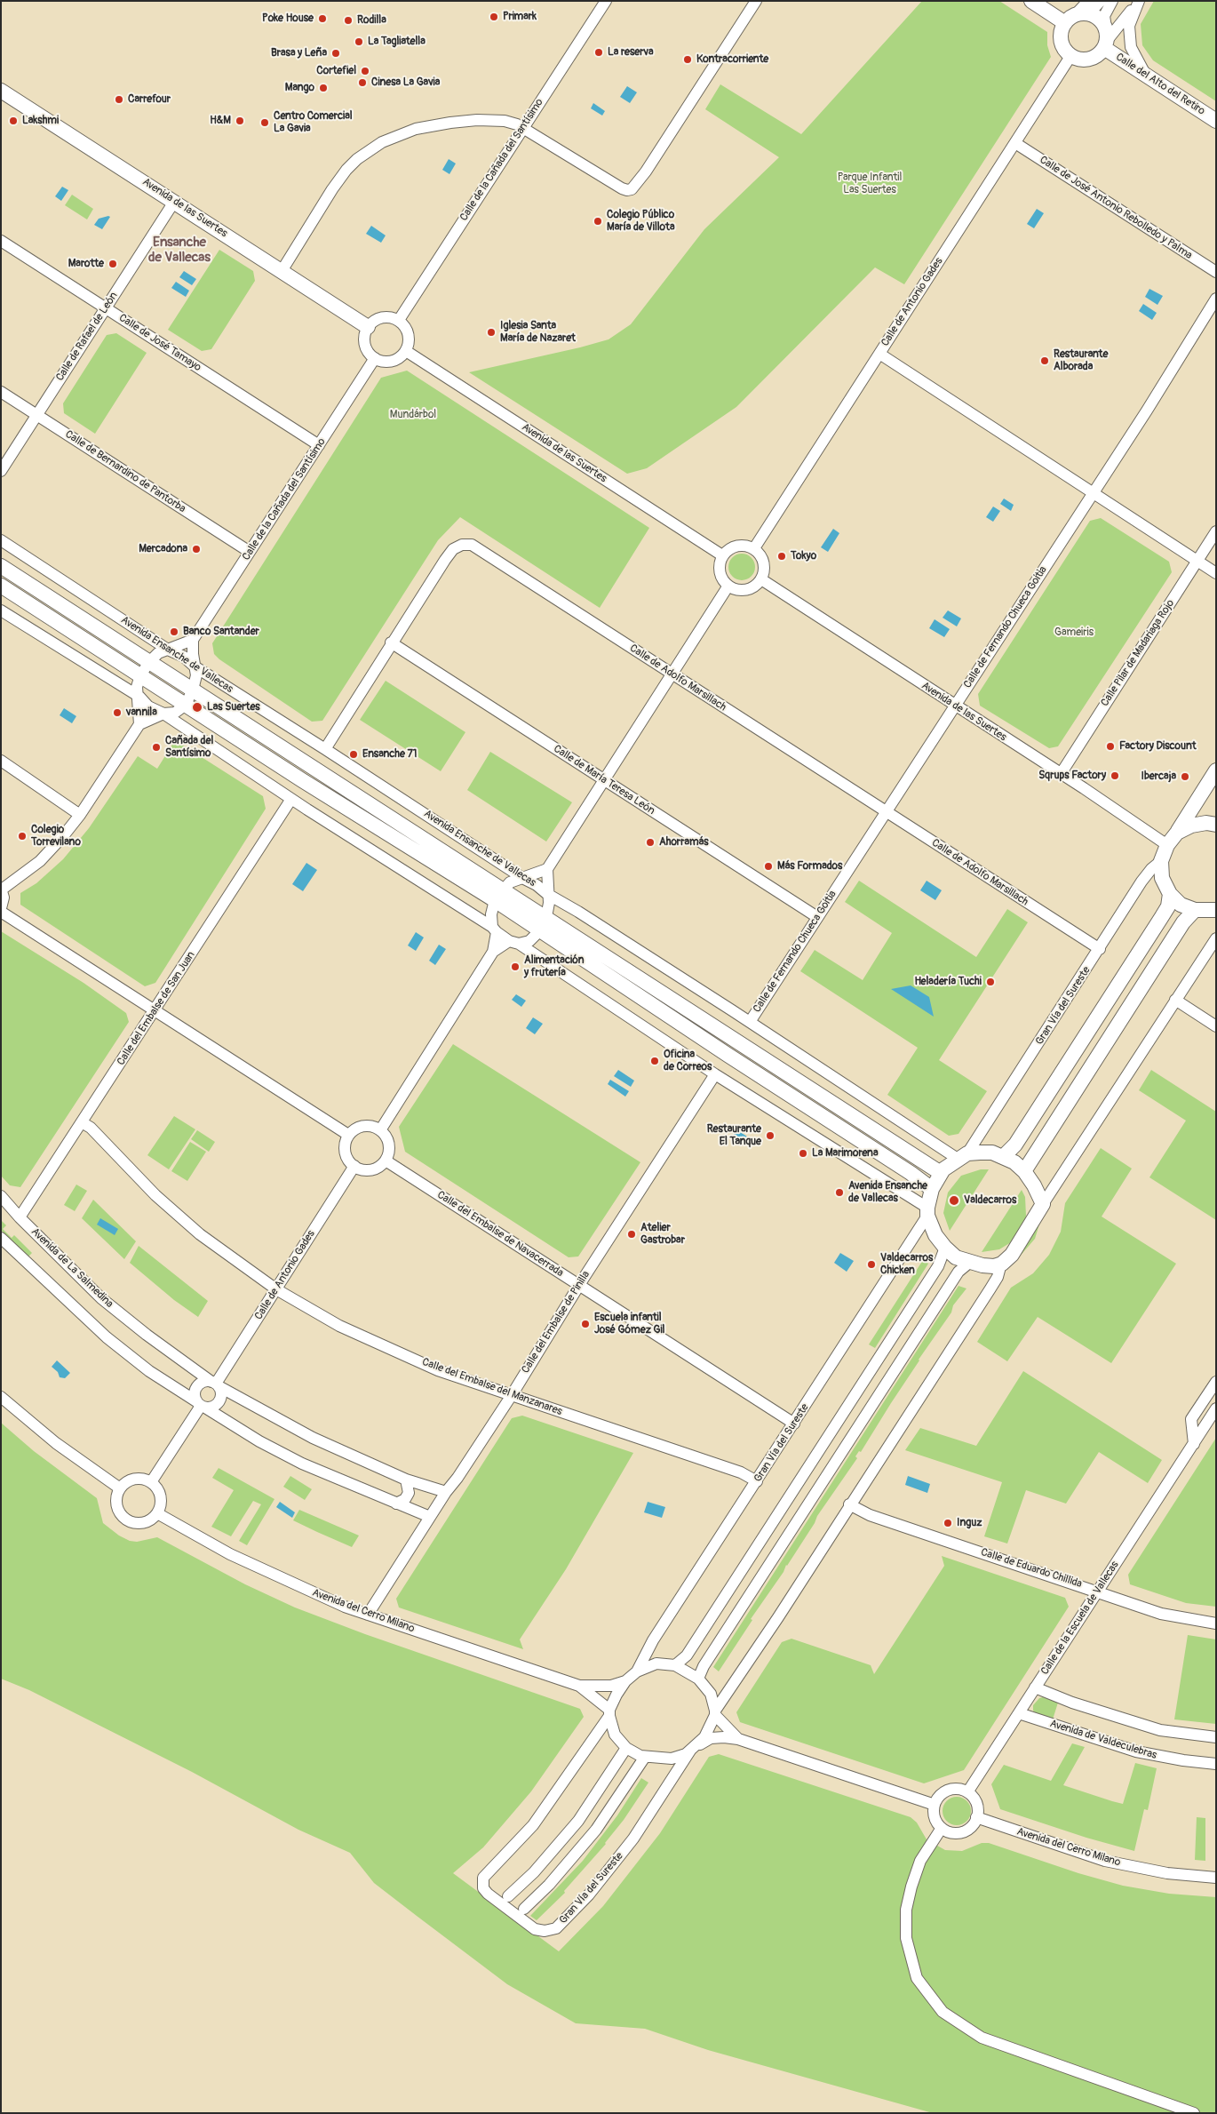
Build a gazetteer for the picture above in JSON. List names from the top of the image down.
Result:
{
  "streets": {
    "main road": ["Calle del Alto del Retiro", "Avenida de las Suertes", "Avenida Ensanche de Vallecas"],
    "street": [
      "Calle de la Cañada del Santísimo",
      "Calle de José Antonio Rebolledo y Palma",
      "Calle de Antonio Gades",
      "Calle de Rafael de León",
      "Calle de José Tamayo",
      "Calle de Bernardino de Pantorba",
      "Calle de Fernando Chueca Goitia",
      "Calle Pilar de Madariaga Rojo",
      "Calle de Adolfo Marsillach",
      "Calle de María Teresa León",
      "Gran Vía del Sureste",
      "Calle del Embalse de San Juan",
      "Calle del Embalse de Navacerrada",
      "Avenida de La Salmedina",
      "Calle del Embalse de Pinilla",
      "Calle del Embalse del Manzanares",
      "Calle de Eduardo Chillida",
      "Avenida del Cerro Milano",
      "Calle de la Escuela de Vallecas",
      "Avenida de Valdeculebras"
    ]
  },
  "crossings": [
    ["Calle de la Cañada del Santísimo", "Avenida de las Suertes"],
    ["Calle de la Cañada del Santísimo", "Calle de José Tamayo"],
    ["Calle de la Cañada del Santísimo", "Calle de Bernardino de Pantorba"],
    ["Avenida de las Suertes", "Calle de Antonio Gades"],
    ["Avenida de las Suertes", "Calle de Rafael de León"],
    ["Avenida de las Suertes", "Calle de Fernando Chueca Goitia"],
    ["Avenida de las Suertes", "Calle Pilar de Madariaga Rojo"],
    ["Calle de José Antonio Rebolledo y Palma", "Calle de Antonio Gades"],
    ["Calle de Antonio Gades", "Calle del Embalse de Navacerrada"],
    ["Calle de Antonio Gades", "Avenida de La Salmedina"],
    ["Calle de Antonio Gades", "Calle del Embalse del Manzanares"],
    ["Calle de Rafael de León", "Calle de José Tamayo"],
    ["Calle de Rafael de León", "Calle de Bernardino de Pantorba"],
    ["Calle de Fernando Chueca Goitia", "Avenida Ensanche de Vallecas"],
    ["Calle de Fernando Chueca Goitia", "Calle de Adolfo Marsillach"],
    ["Calle de Fernando Chueca Goitia", "Calle de María Teresa León"],
    ["Avenida Ensanche de Vallecas", "Calle de Adolfo Marsillach"],
    ["Avenida Ensanche de Vallecas", "Gran Vía del Sureste"],
    ["Calle de Adolfo Marsillach", "Calle de María Teresa León"],
    ["Calle de Adolfo Marsillach", "Gran Vía del Sureste"],
    ["Gran Vía del Sureste", "Calle del Embalse de Navacerrada"],
    ["Gran Vía del Sureste", "Calle del Embalse del Manzanares"],
    ["Gran Vía del Sureste", "Avenida del Cerro Milano"],
    ["Calle del Embalse de San Juan", "Avenida de La Salmedina"],
    ["Calle del Embalse de San Juan", "Calle del Embalse del Manzanares"],
    ["Calle del Embalse de Navacerrada", "Calle del Embalse de Pinilla"],
    ["Avenida de La Salmedina", "Calle del Embalse de Pinilla"],
    ["Calle del Embalse de Pinilla", "Calle del Embalse del Manzanares"],
    ["Calle del Embalse de Pinilla", "Avenida del Cerro Milano"],
    ["Calle de Eduardo Chillida", "Calle de la Escuela de Vallecas"],
    ["Avenida del Cerro Milano", "Calle de la Escuela de Vallecas"],
    ["Calle de la Escuela de Vallecas", "Avenida de Valdeculebras"]
  ],
  "districts": ["Ensanche de Vallecas"],
  "parks": ["Parque Infantil Las Suertes", "Mundárbol", "Gameiris"],
  "places": [
    "Primark",
    "Poke House",
    "Rodilla",
    "La Tagliatella",
    "La reserva",
    "Brasa y Leña",
    "Kontracorriente",
    "Cortefiel",
    "Cinesa La Gavia",
    "Mango",
    "Carrefour",
    "Lakshmi",
    "H&M",
    "Centro Comercial La Gavia",
    "Colegio Público María de Villota",
    "Marotte",
    "Iglesia Santa María de Nazaret",
    "Restaurante Alborada",
    "Mercadona",
    "Tokyo",
    "Banco Santander",
    "Las Suertes",
    "vannila",
    "Factory Discount",
    "Cañada del Santísimo",
    "Ensanche 71",
    "Sqrups Factory",
    "Ibercaja",
    "Colegio Torrevilano",
    "Ahorramás",
    "Más Formados",
    "Alimentación y frutería",
    "Heladería Tuchi",
    "Oficina de Correos",
    "Restaurante El Tanque",
    "La Marimorena",
    "Avenida Ensanche de Vallecas",
    "Valdecarros",
    "Atelier Gastrobar",
    "Valdecarros Chicken",
    "Escuela infantil José Gómez Gil",
    "Inguz"
  ]
}
